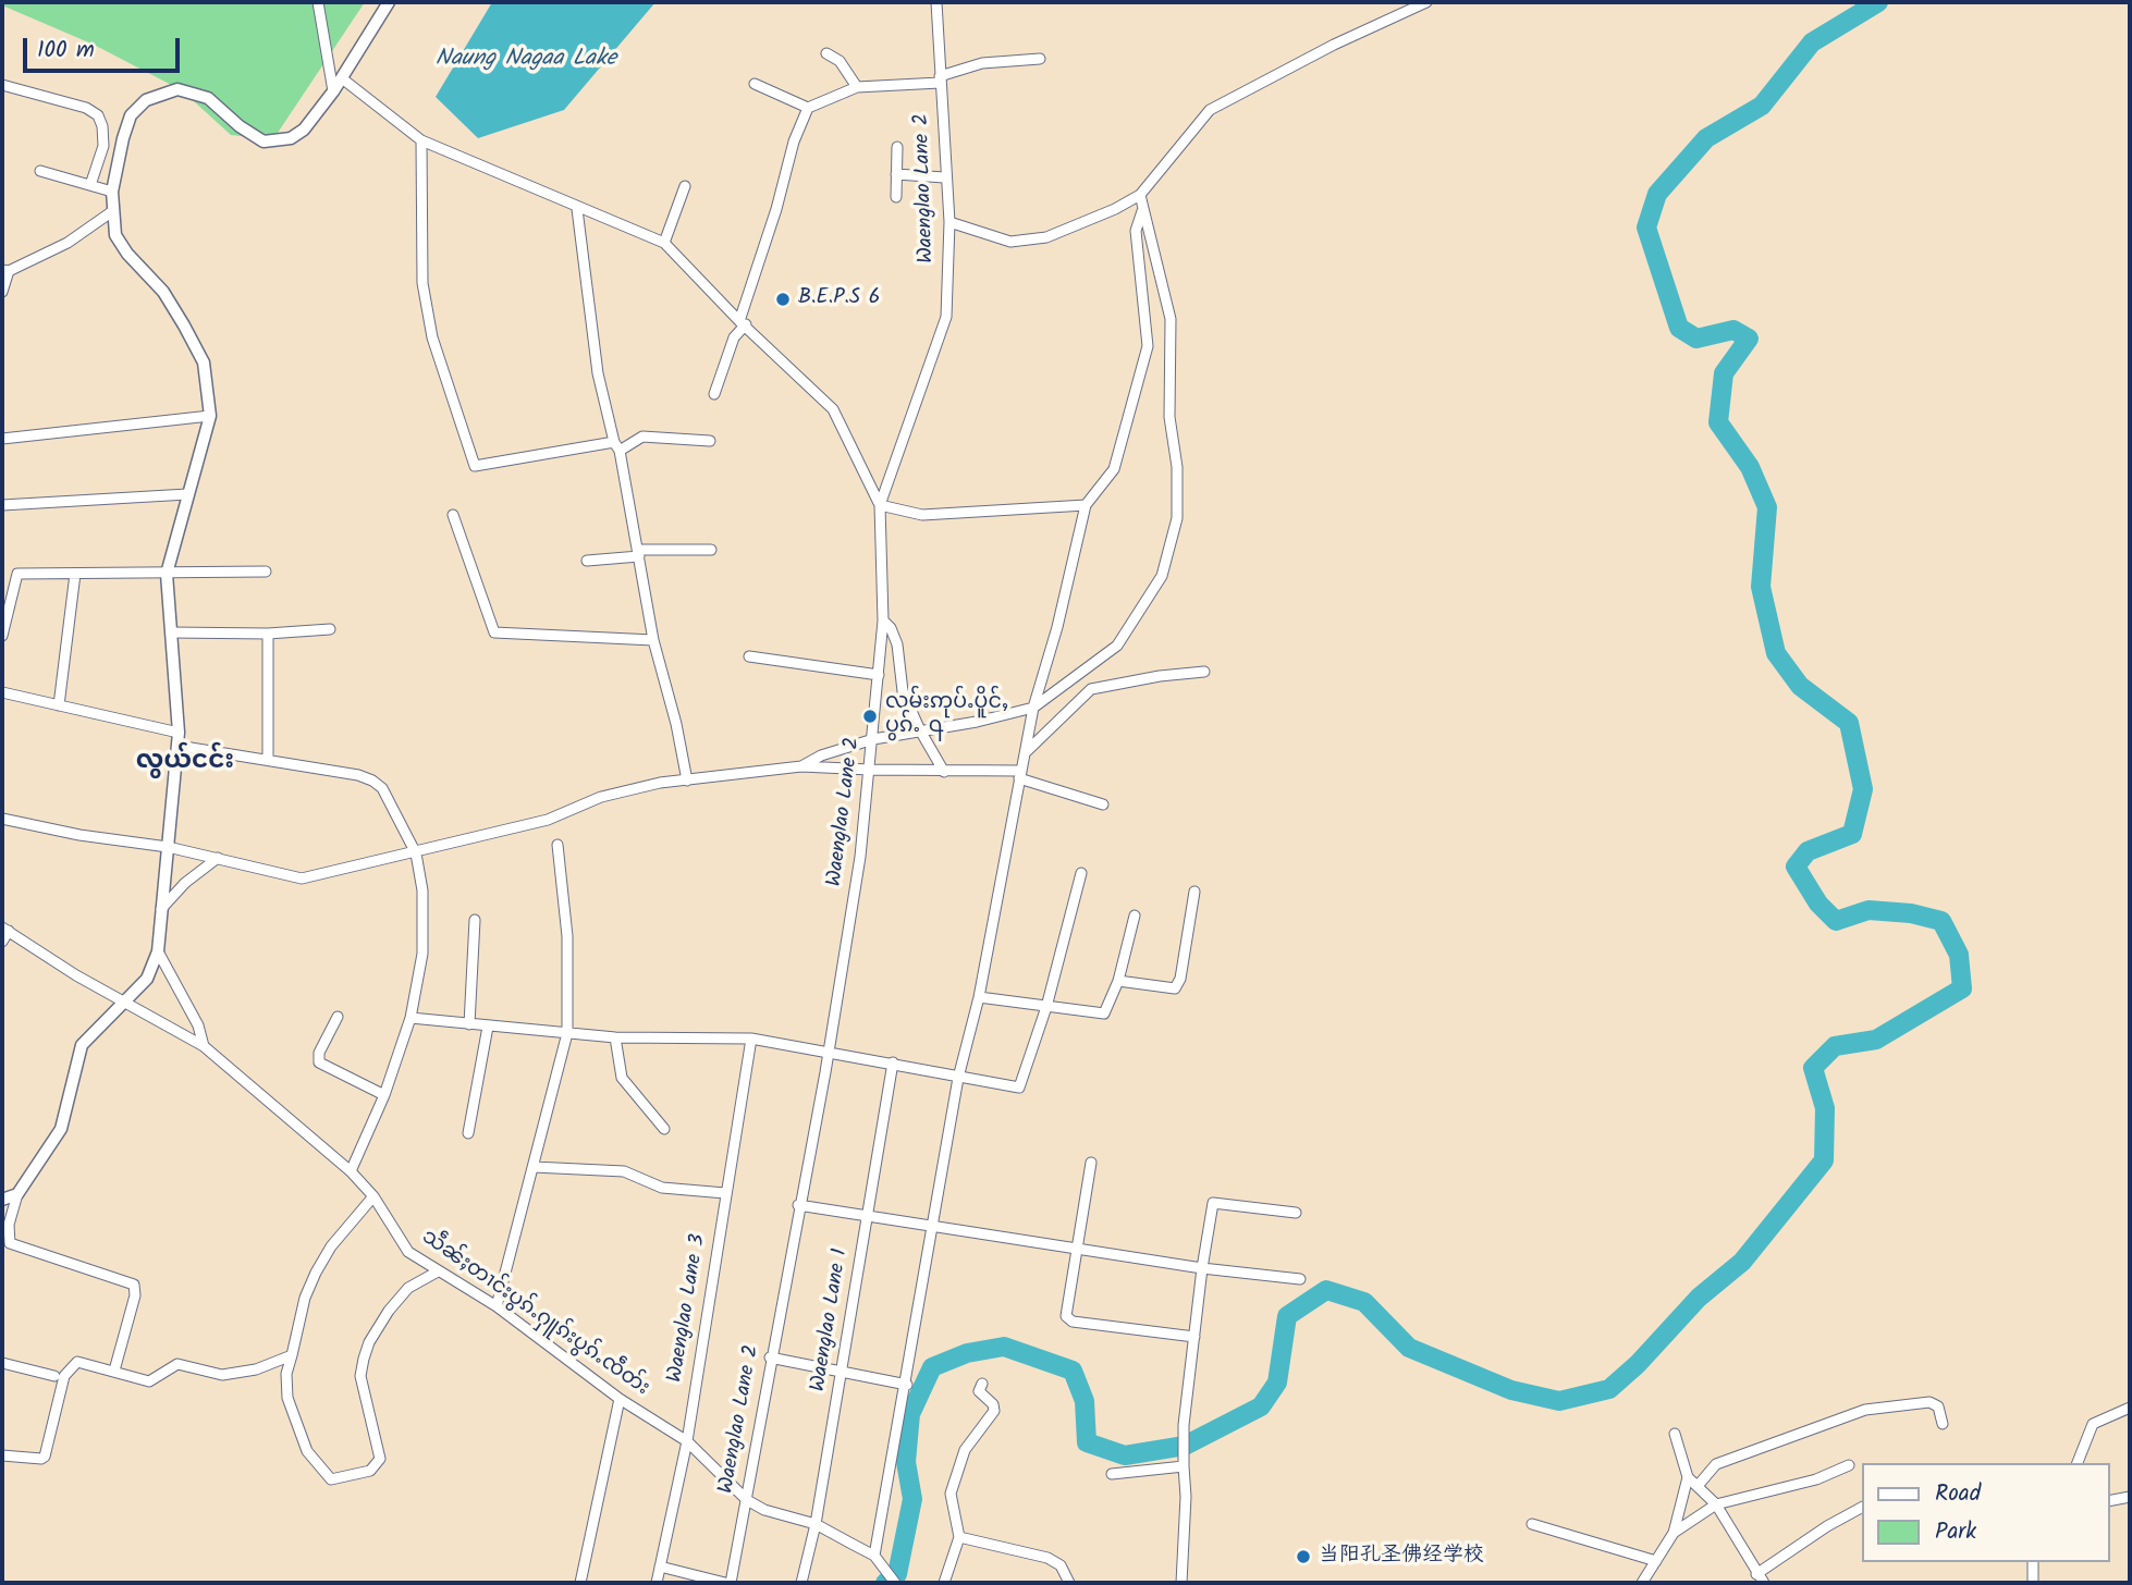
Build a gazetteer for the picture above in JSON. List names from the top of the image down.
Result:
{
  "streets": {
    "street": [
      "Waenglao Lane 2",
      "Waenglao Lane 3",
      "သဵၼ်ႈတၢင်းပွၵ်ႉႁူၵ်းပွၵ်ႉၸဵတ်း",
      "Waenglao Lane 1"
    ]
  },
  "crossings": [
    ["Waenglao Lane 2", "သဵၼ်ႈတၢင်းပွၵ်ႉႁူၵ်းပွၵ်ႉၸဵတ်း"],
    ["Waenglao Lane 3", "သဵၼ်ႈတၢင်းပွၵ်ႉႁူၵ်းပွၵ်ႉၸဵတ်း"],
    ["သဵၼ်ႈတၢင်းပွၵ်ႉႁူၵ်းပွၵ်ႉၸဵတ်း", "Waenglao Lane 1"]
  ],
  "districts": ["လွယ်ငင်း"],
  "water": ["Naung Nagaa Lake"],
  "places": ["B.E.P.S 6", "လုမ်းဢုပ်ႉပိူင်ႇ ပွၵ်ႉ ႖", "当阳孔圣佛经学校"],
  "legend": ["Road", "Park"],
  "scale_bar": "100 m"
}
